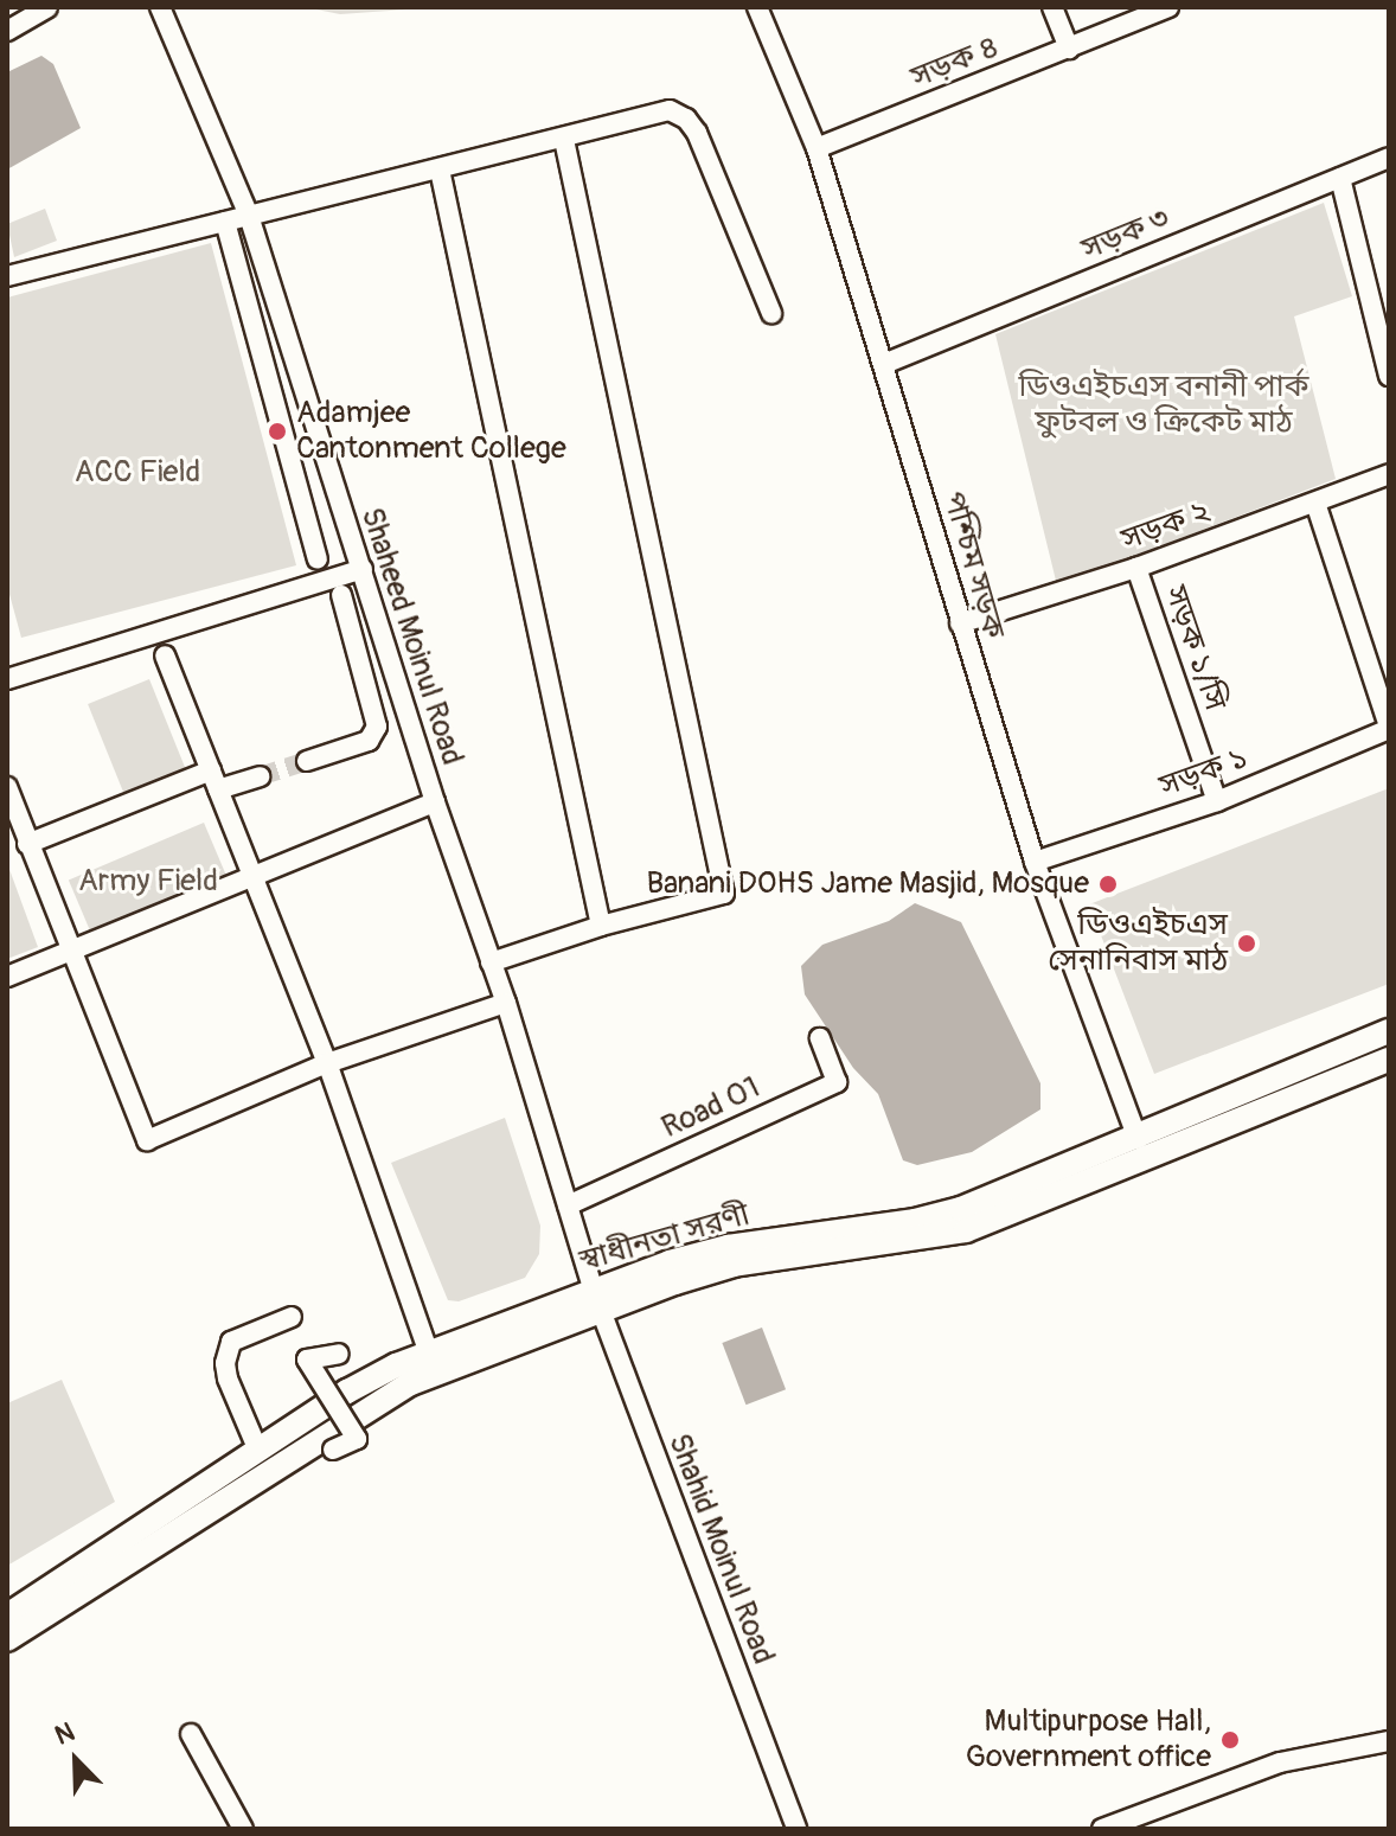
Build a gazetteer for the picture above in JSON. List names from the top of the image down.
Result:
{
  "streets": {
    "main road": ["স্বাধীনতা সরণী"],
    "street": [
      "সড়ক ৪",
      "সড়ক ৩",
      "সড়ক ২",
      "পশ্চিম সড়ক",
      "Shaheed Moinul Road",
      "সড়ক ১/সি",
      "সড়ক ১",
      "Road 01",
      "Shahid Moinul Road"
    ]
  },
  "crossings": [
    ["সড়ক ৪", "পশ্চিম সড়ক"],
    ["সড়ক ৩", "পশ্চিম সড়ক"],
    ["সড়ক ২", "পশ্চিম সড়ক"],
    ["সড়ক ২", "সড়ক ১/সি"],
    ["পশ্চিম সড়ক", "সড়ক ১"],
    ["পশ্চিম সড়ক", "স্বাধীনতা সরণী"],
    ["Shaheed Moinul Road", "Road 01"],
    ["Shaheed Moinul Road", "স্বাধীনতা সরণী"],
    ["Shaheed Moinul Road", "Shahid Moinul Road"],
    ["সড়ক ১/সি", "সড়ক ১"],
    ["স্বাধীনতা সরণী", "Shahid Moinul Road"]
  ],
  "parks": ["ডিওএইচএস বনানী পার্ক ফুটবল ও ক্রিকেট মাঠ", "ACC Field", "Army Field"],
  "places": [
    "Adamjee Cantonment College",
    "Banani DOHS Jame Masjid, Mosque",
    "ডিওএইচএস সেনানিবাস মাঠ",
    "Multipurpose Hall, Government office"
  ],
  "north": "top left"
}
